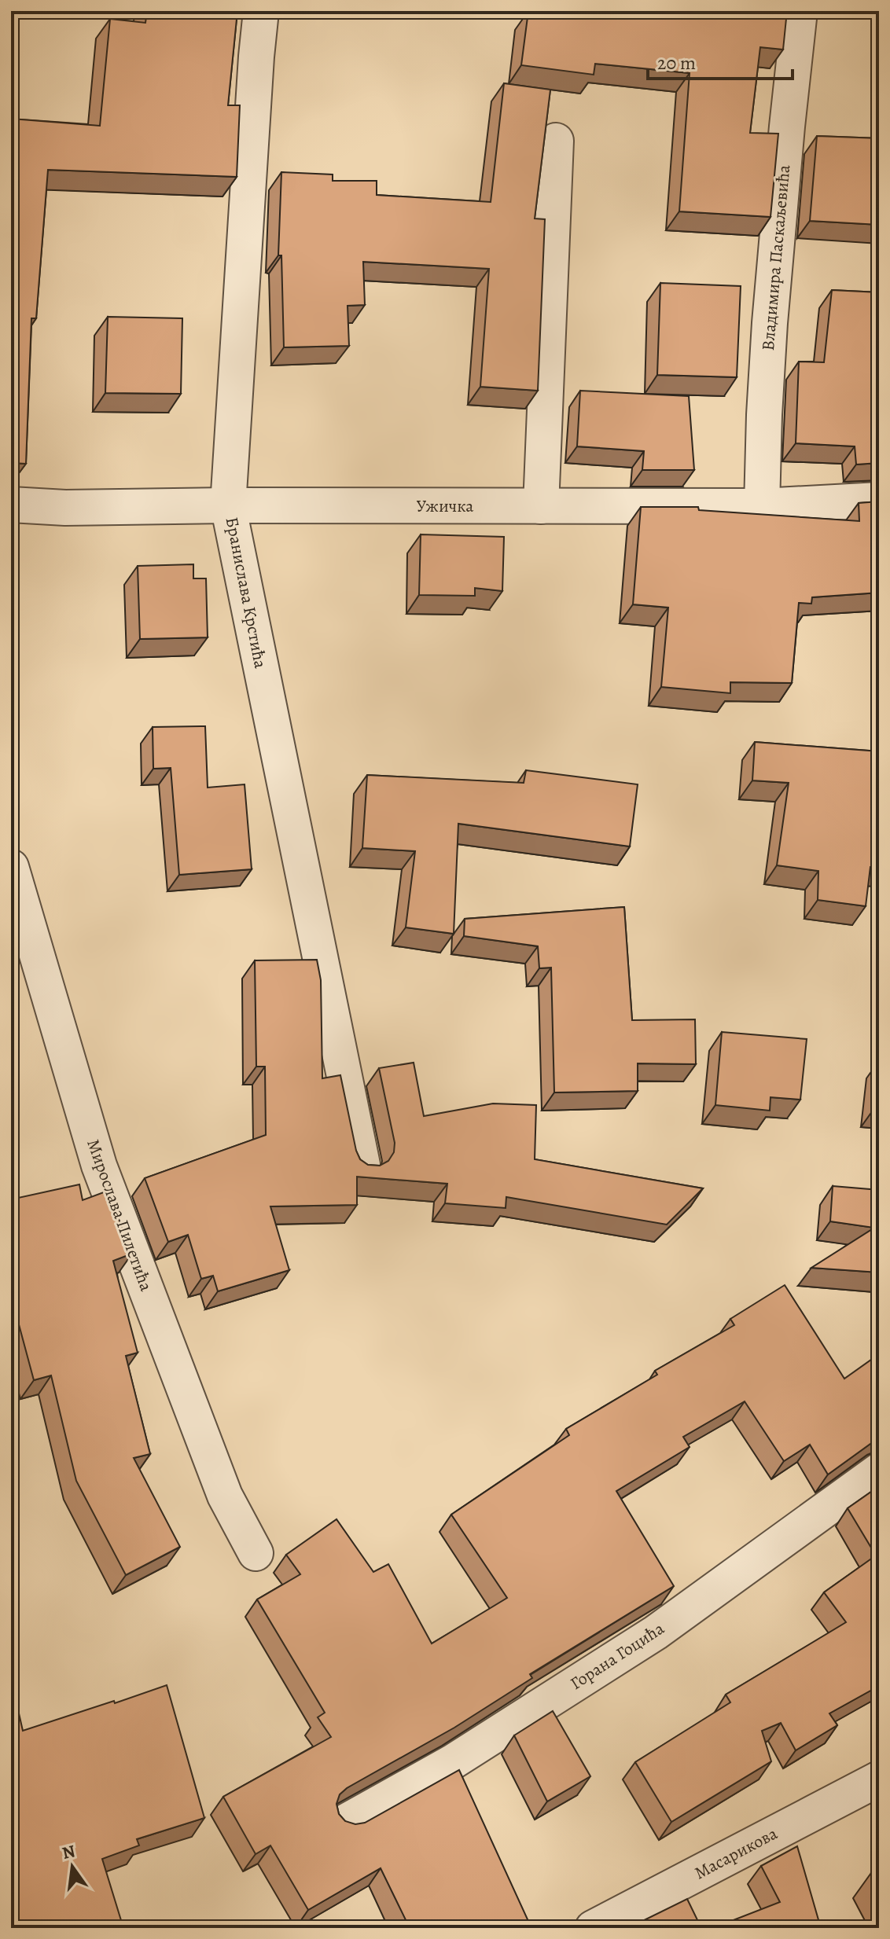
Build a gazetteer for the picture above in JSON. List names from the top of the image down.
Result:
{
  "streets": {
    "street": [
      "Владимира Паскаљевића",
      "Ужичка",
      "Бранислава Крстића",
      "Мирослава Пилетића",
      "Горана Гоцића",
      "Масарикова"
    ]
  },
  "crossings": [
    ["Владимира Паскаљевића", "Ужичка"],
    ["Ужичка", "Бранислава Крстића"]
  ],
  "scale_bar": "20 m",
  "north": "top"
}
